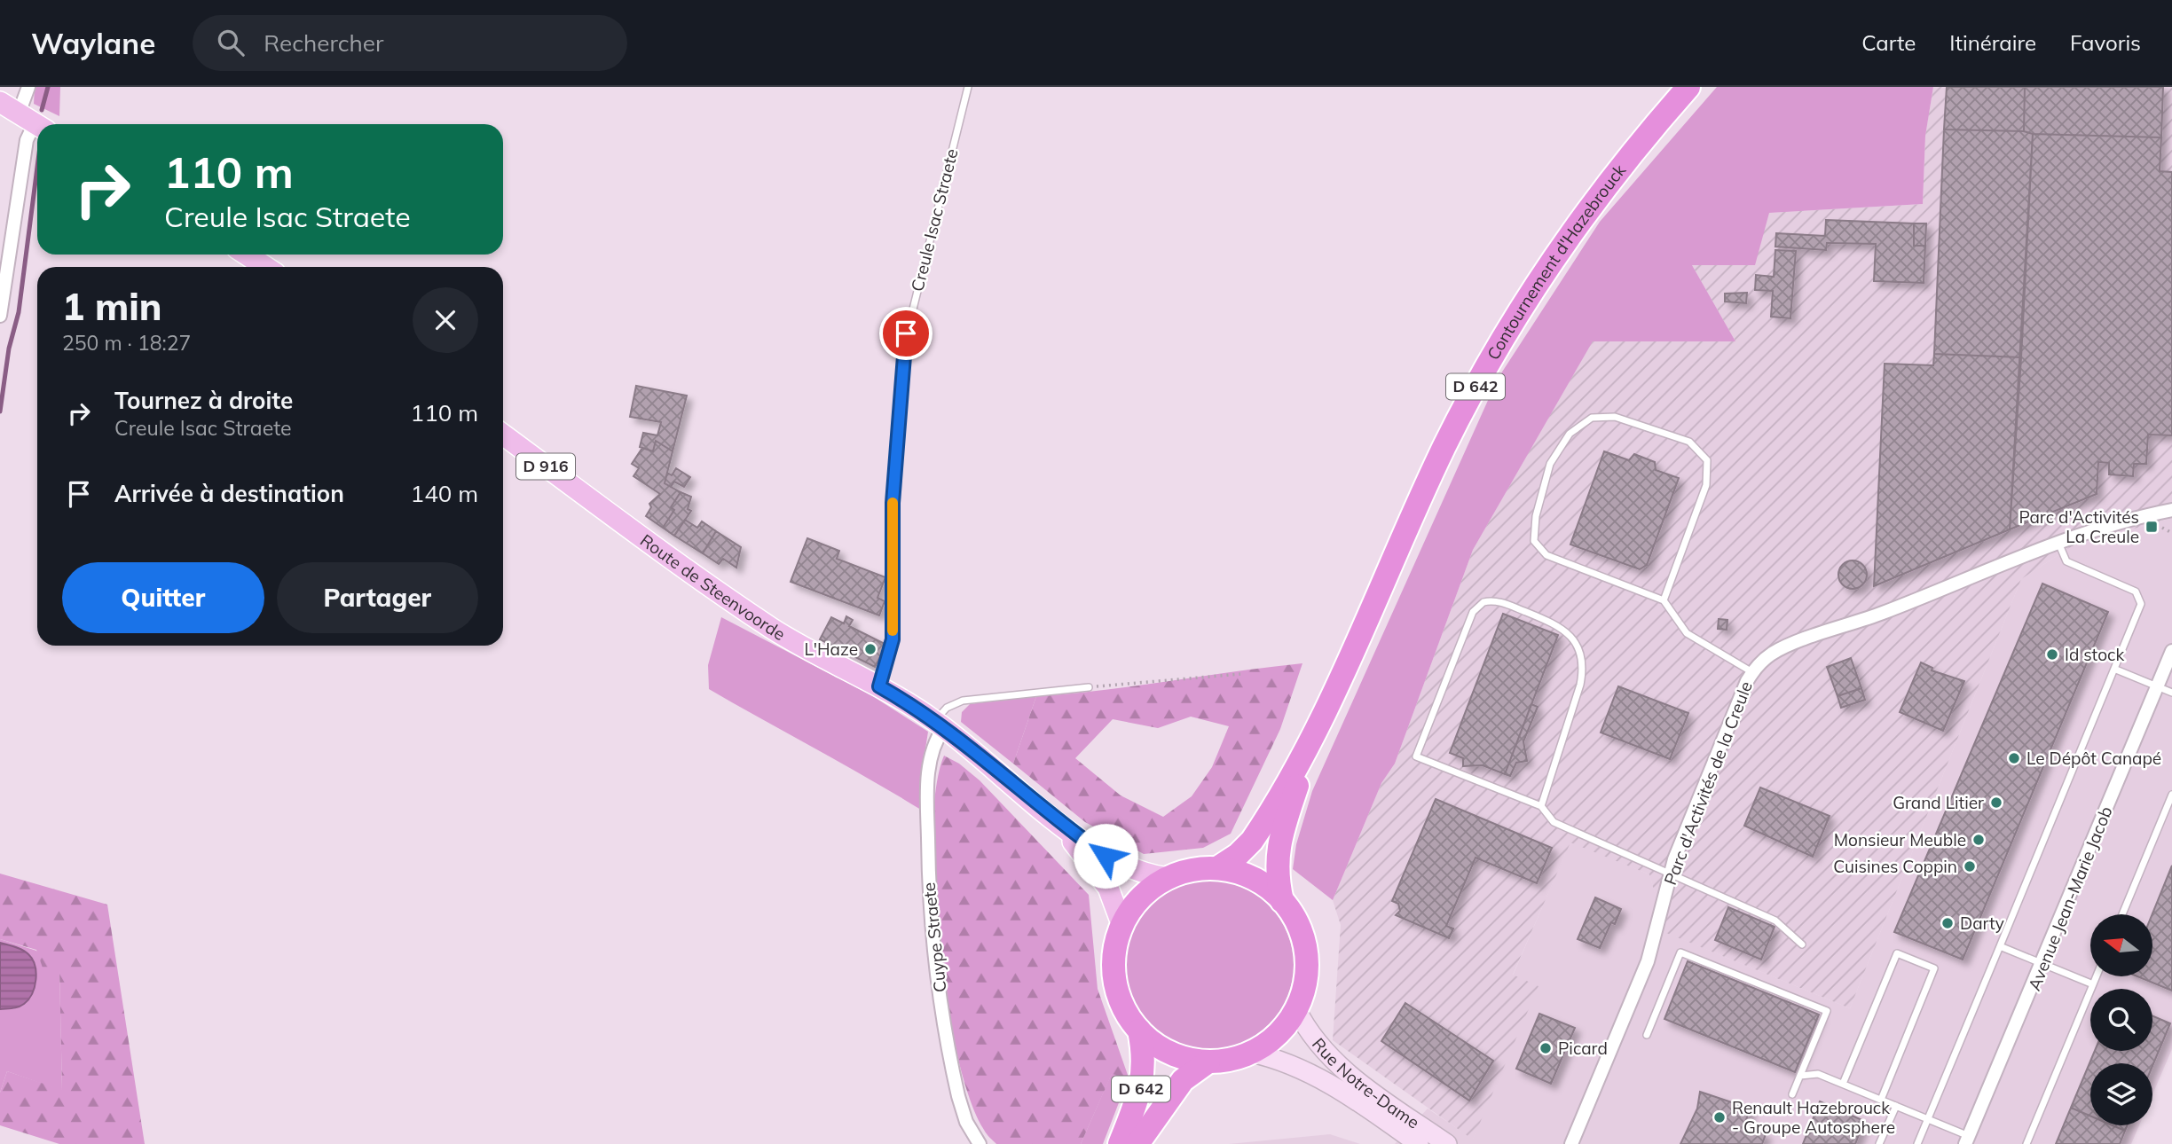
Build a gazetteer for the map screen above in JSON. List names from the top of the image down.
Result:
{
  "streets": {
    "highway": ["Contournement d'Hazebrouck", "D 642"],
    "main road": ["D 916", "Route de Steenvoorde", "Rue Notre-Dame"],
    "street": ["Parc d'Activités de la Creule", "Avenue Jean-Marie Jacob", "Cuype Straete"],
    "lane": ["Creule Isac Straete"]
  },
  "crossings": [
    ["Creule Isac Straete", "Route de Steenvoorde"],
    ["Contournement d'Hazebrouck", "D 642"],
    ["Contournement d'Hazebrouck", "Route de Steenvoorde"],
    ["Contournement d'Hazebrouck", "Rue Notre-Dame"],
    ["D 642", "Route de Steenvoorde"],
    ["D 642", "Rue Notre-Dame"],
    ["Route de Steenvoorde", "Cuype Straete"],
    ["Route de Steenvoorde", "Rue Notre-Dame"]
  ],
  "places": {
    "transit": ["Parc d'Activités La Creule"],
    "other": [
      "L'Haze",
      "Id stock",
      "Le Dépôt Canapé",
      "Grand Litier",
      "Monsieur Meuble",
      "Cuisines Coppin",
      "Darty",
      "Picard",
      "Renault Hazebrouck - Groupe Autosphere"
    ]
  },
  "north": "left",
  "page": {
    "header": "Waylane",
    "search": "Rechercher",
    "nav": ["Carte", "Itinéraire", "Favoris"],
    "turn": ["110 m", "Creule Isac Straete"],
    "heading": ["1 min", "250 m · 18:27"],
    "list": [
      {
        "name": "Tournez à droite",
        "note": "Creule Isac Straete",
        "value": "110 m"
      },
      {
        "name": "Arrivée à destination",
        "value": "140 m"
      }
    ],
    "buttons": ["Quitter", "Partager"]
  }
}
